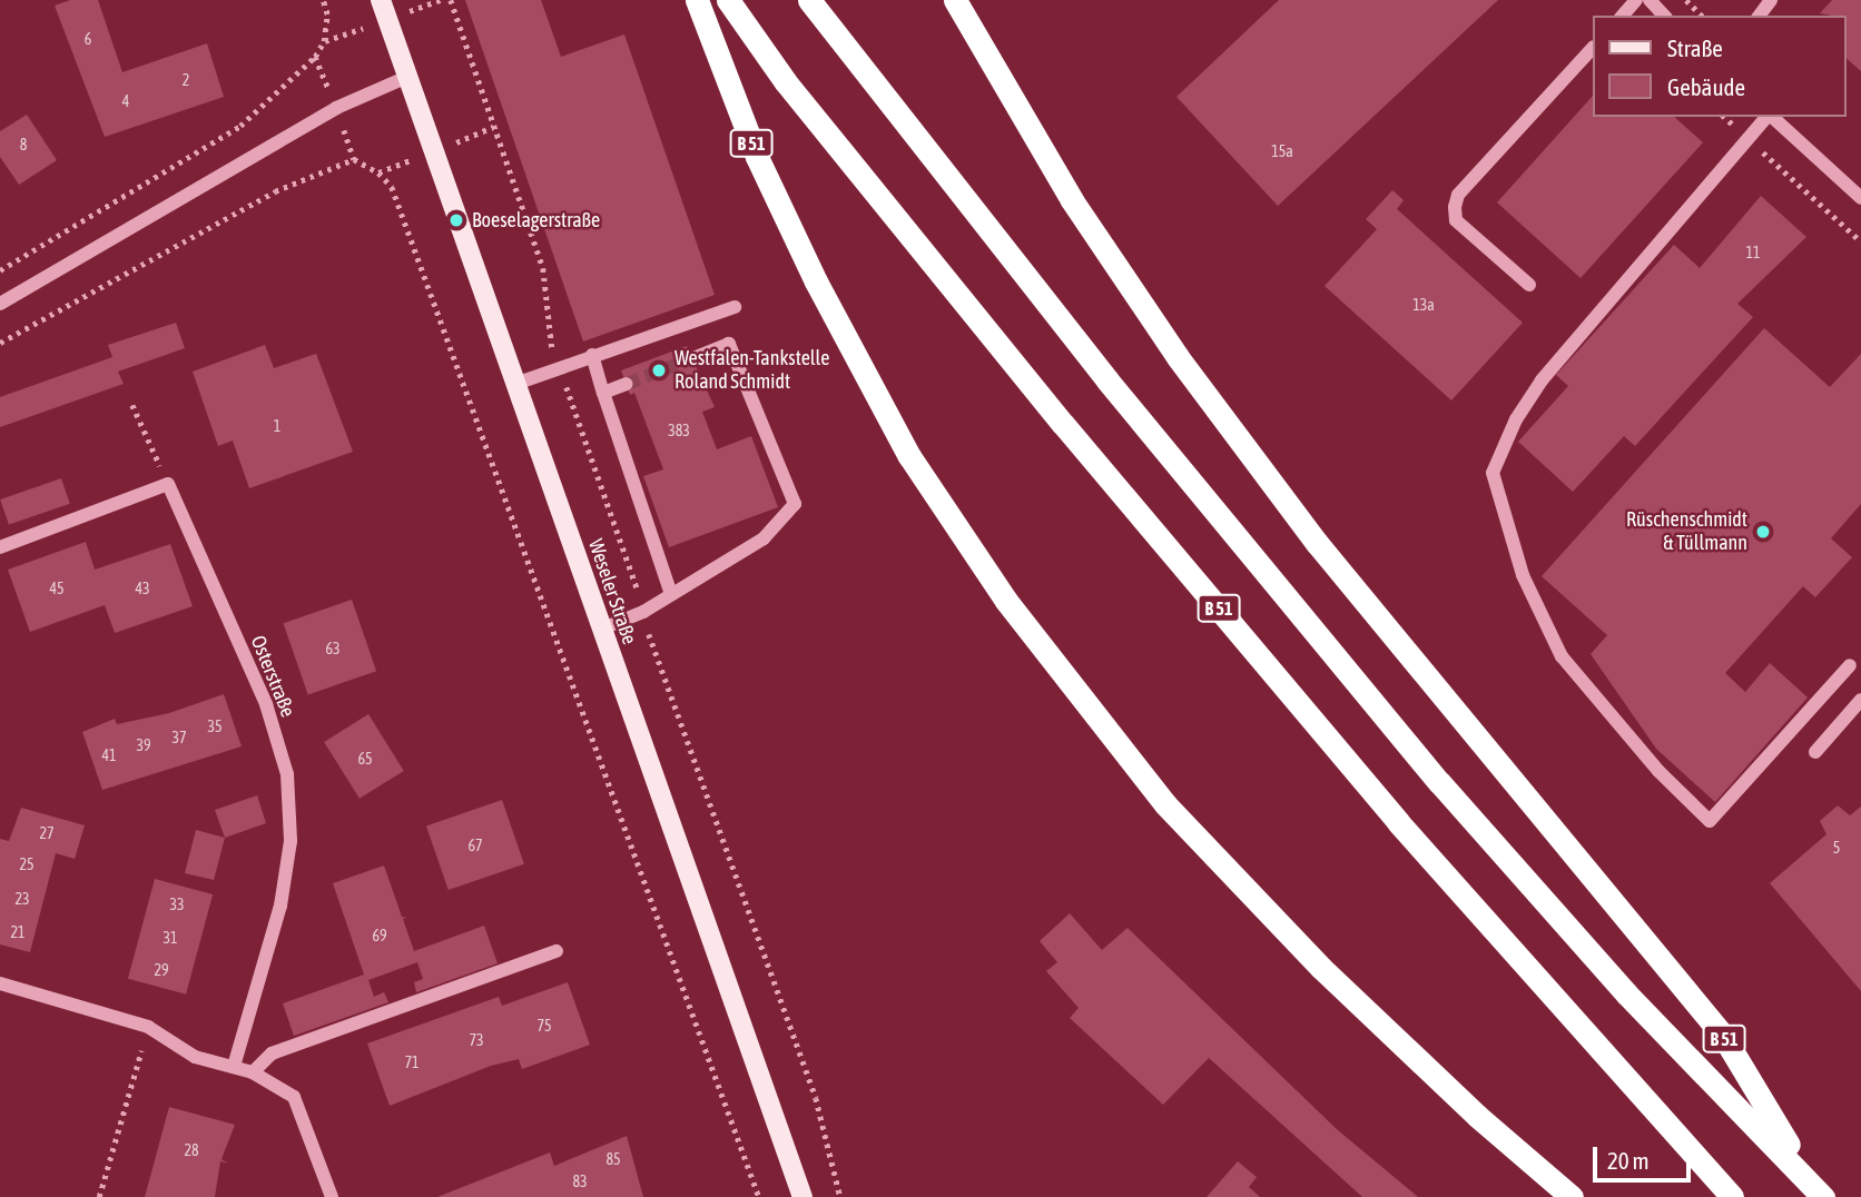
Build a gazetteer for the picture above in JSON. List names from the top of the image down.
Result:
{
  "streets": {
    "highway": ["B 51"],
    "main road": ["Weseler Straße"],
    "street": ["Osterstraße"]
  },
  "places": ["Boeselagerstraße", "Westfalen-Tankstelle Roland Schmidt", "Rüschenschmidt & Tüllmann"],
  "house_numbers": [
    "6",
    "2",
    "4",
    "8",
    "15a",
    "11",
    "13a",
    "1",
    "383",
    "45",
    "43",
    "63",
    "35",
    "37",
    "39",
    "41",
    "65",
    "27",
    "67",
    "5",
    "25",
    "23",
    "33",
    "21",
    "69",
    "31",
    "29",
    "75",
    "73",
    "71",
    "28",
    "85",
    "83"
  ],
  "legend": ["Straße", "Gebäude"],
  "scale_bar": "20 m"
}
